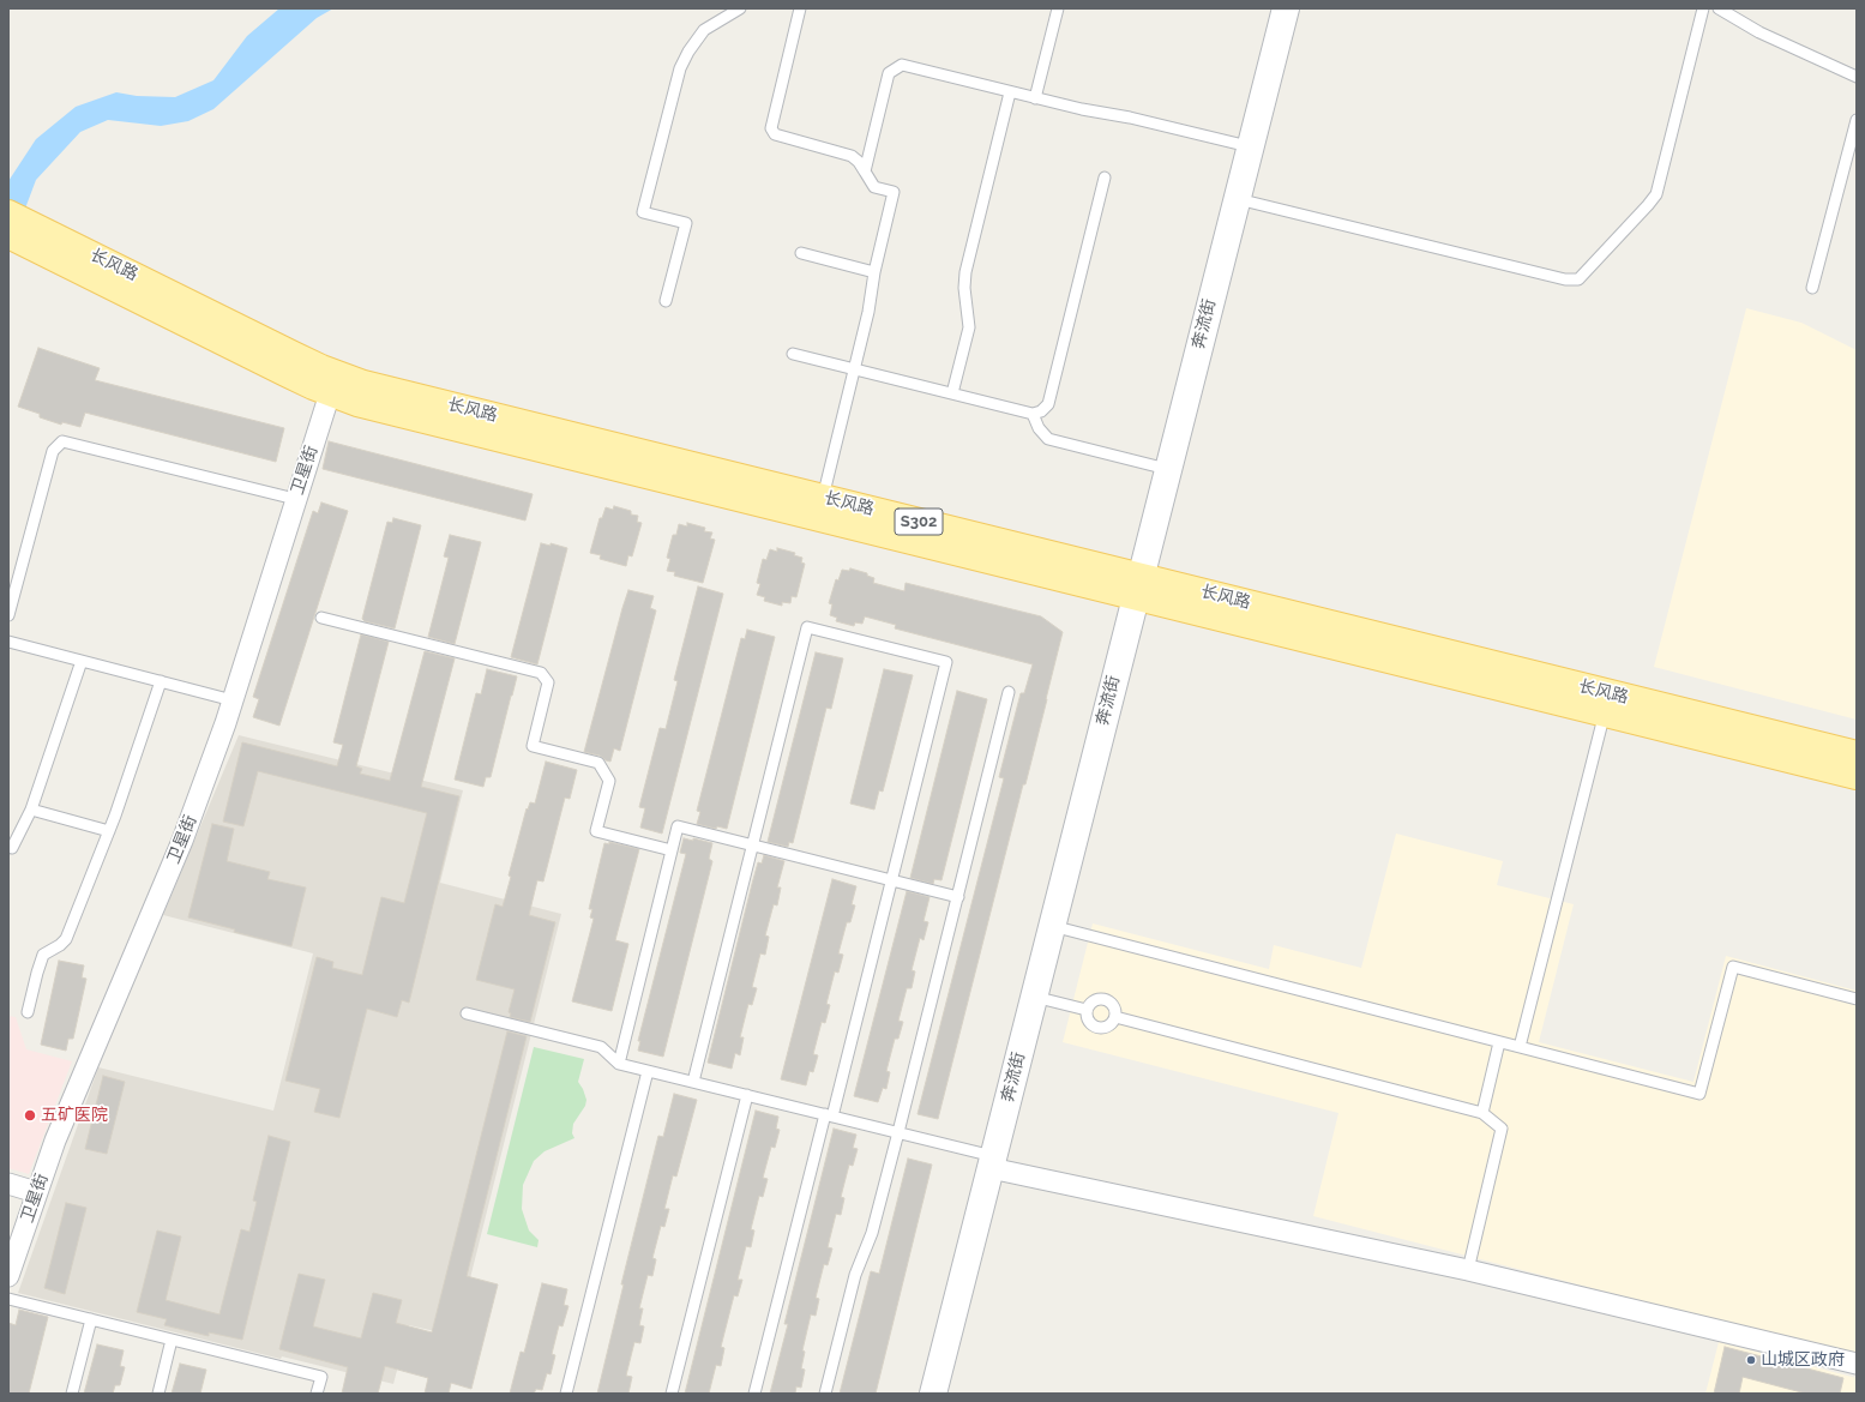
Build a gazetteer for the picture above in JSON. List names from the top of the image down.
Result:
{
  "streets": {
    "main road": ["长风路", "S302"],
    "street": ["奔流街", "卫星街"]
  },
  "crossings": [
    ["长风路", "奔流街"],
    ["长风路", "卫星街"]
  ],
  "places": ["五矿医院", "山城区政府"]
}
